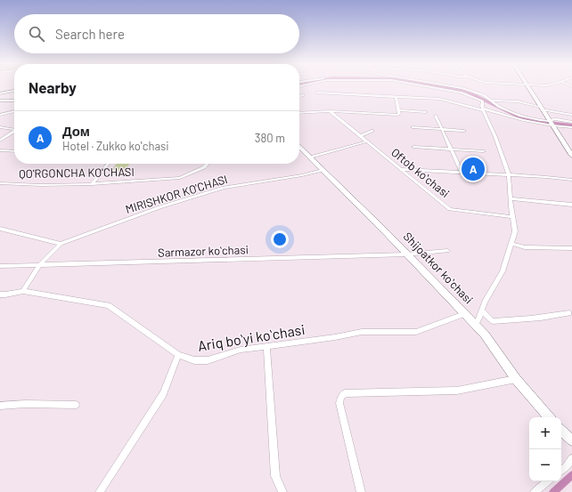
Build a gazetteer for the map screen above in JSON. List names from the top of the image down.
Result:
{
  "streets": {
    "street": [
      "QO'RGONCHA KO'CHASI",
      "Oftob koʻchasi",
      "MIRISHKOR KO'CHASI",
      "Sarmazor koʻchasi",
      "Shijoatkor koʻchasi",
      "Ariq boʻyi koʻchasi"
    ]
  },
  "crossings": [
    ["MIRISHKOR KO'CHASI", "Sarmazor koʻchasi"],
    ["MIRISHKOR KO'CHASI", "Shijoatkor koʻchasi"],
    ["Sarmazor koʻchasi", "Shijoatkor koʻchasi"],
    ["Shijoatkor koʻchasi", "Ariq boʻyi koʻchasi"]
  ],
  "page": {
    "search": "Search here",
    "heading": "Nearby",
    "list": [
      {
        "mark": "A",
        "name": "Дом",
        "note": "Hotel · Zukko koʻchasi",
        "value": "380 m"
      }
    ],
    "pins": "A",
    "map_buttons": ["+", "−"]
  }
}
